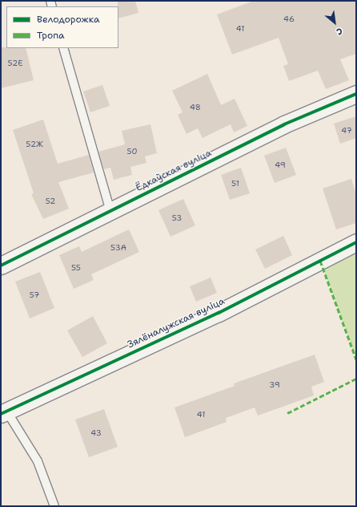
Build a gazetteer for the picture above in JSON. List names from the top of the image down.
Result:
{
  "streets": {
    "street": ["Ёдкаўская вуліца", "Зялёналужская вуліца"]
  },
  "house_numbers": [
    "46",
    "41",
    "52Е",
    "48",
    "47",
    "52Ж",
    "50",
    "49",
    "51",
    "52",
    "53",
    "53А",
    "55",
    "57",
    "39",
    "41",
    "43"
  ],
  "legend": ["Велодорожка", "Тропа"],
  "north": "bottom right"
}
